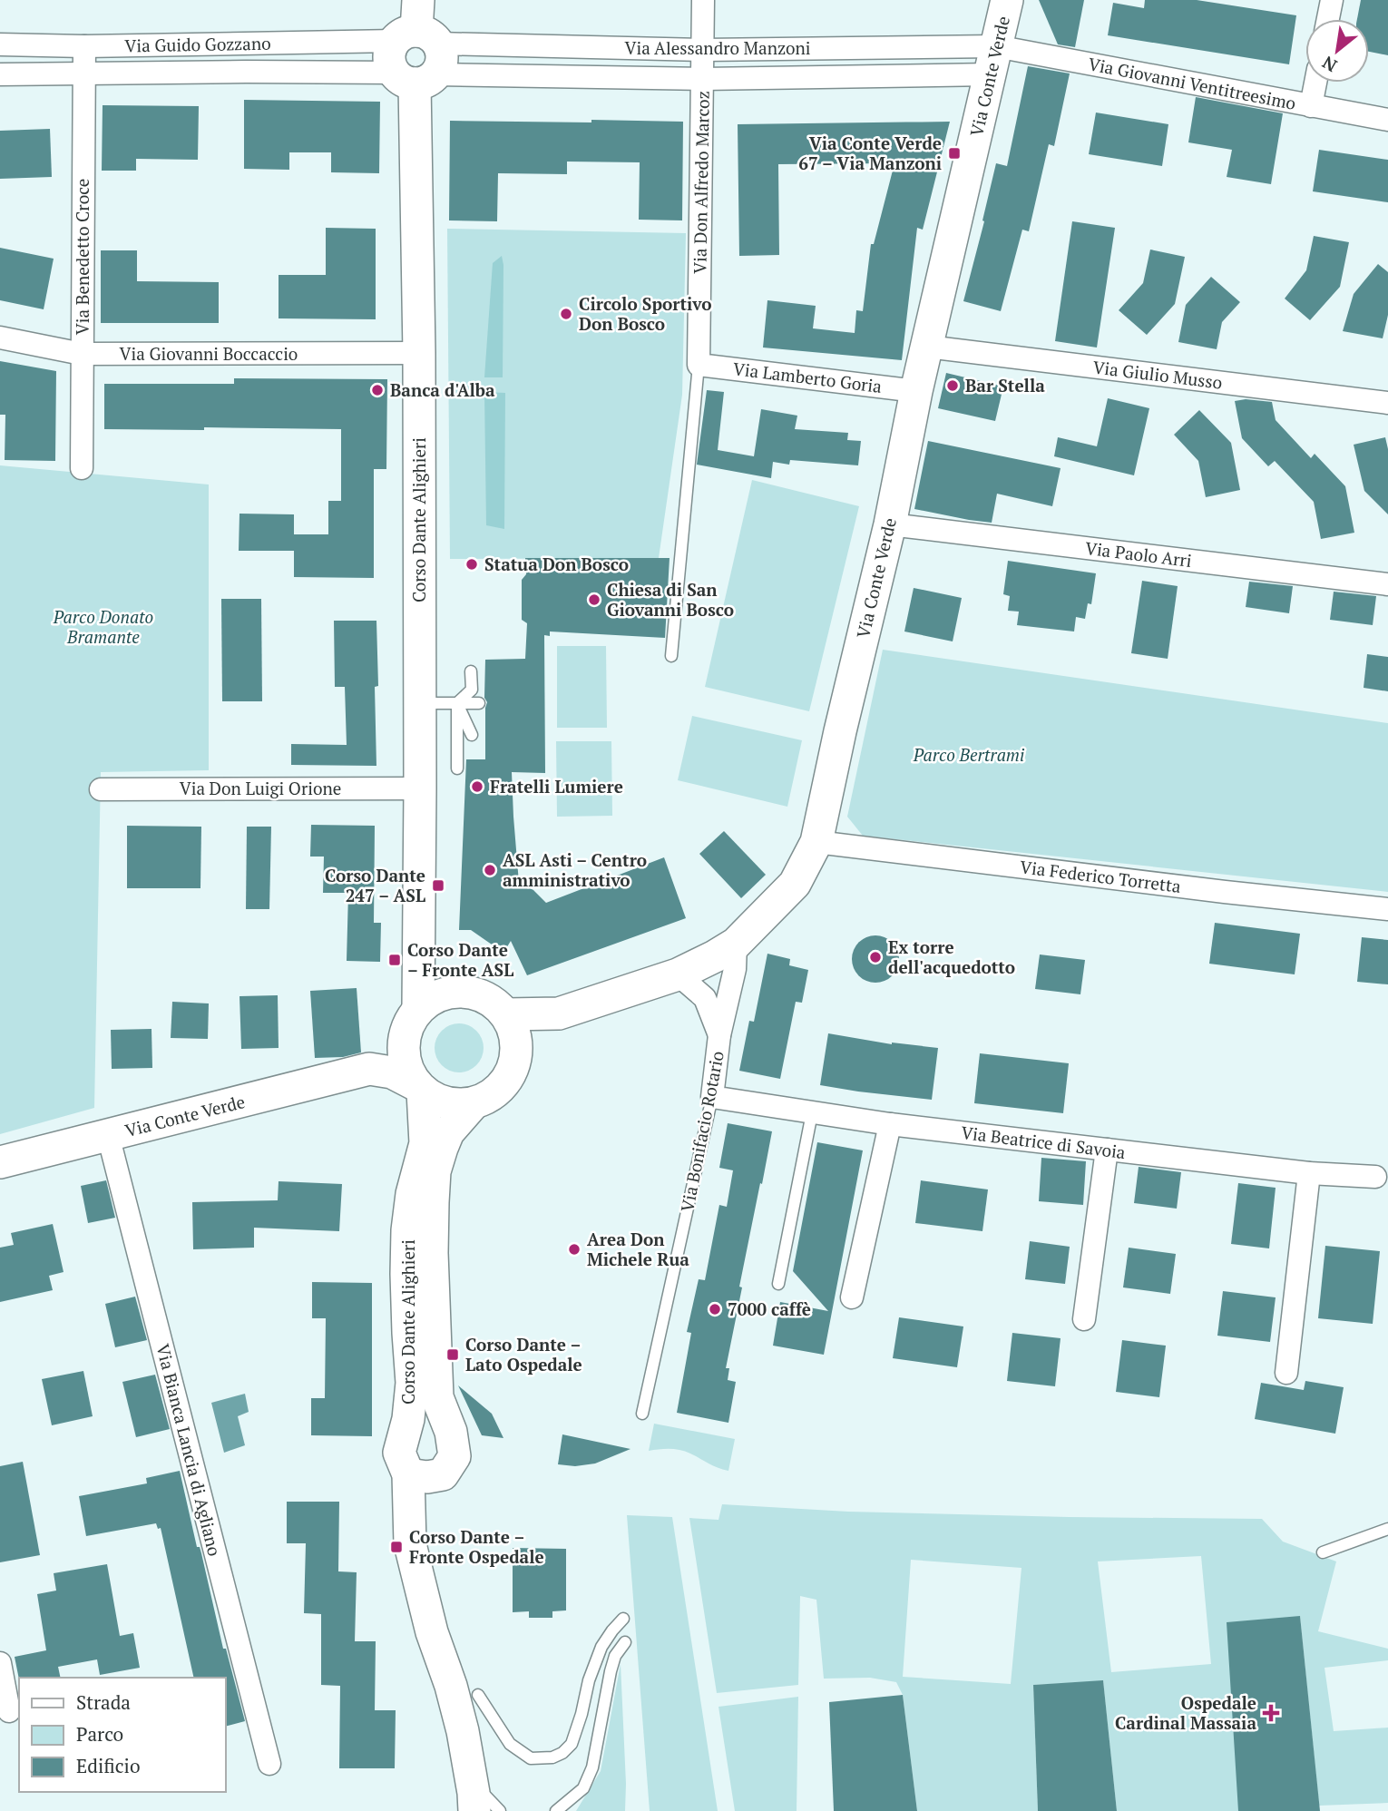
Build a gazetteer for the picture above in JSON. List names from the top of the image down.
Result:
{
  "streets": {
    "street": [
      "Via Guido Gozzano",
      "Via Alessandro Manzoni",
      "Via Conte Verde",
      "Via Giovanni Ventitreesimo",
      "Via Don Alfredo Marcoz",
      "Via Benedetto Croce",
      "Via Giovanni Boccaccio",
      "Via Giulio Musso",
      "Via Lamberto Goria",
      "Corso Dante Alighieri",
      "Via Paolo Arri",
      "Via Don Luigi Orione",
      "Via Federico Torretta",
      "Via Bonifacio Rotario",
      "Via Beatrice di Savoia",
      "Via Bianca Lancia di Agliano"
    ]
  },
  "crossings": [
    ["Via Guido Gozzano", "Via Alessandro Manzoni"],
    ["Via Guido Gozzano", "Via Benedetto Croce"],
    ["Via Guido Gozzano", "Corso Dante Alighieri"],
    ["Via Alessandro Manzoni", "Via Conte Verde"],
    ["Via Alessandro Manzoni", "Via Giovanni Ventitreesimo"],
    ["Via Alessandro Manzoni", "Via Don Alfredo Marcoz"],
    ["Via Alessandro Manzoni", "Corso Dante Alighieri"],
    ["Via Conte Verde", "Via Giovanni Ventitreesimo"],
    ["Via Conte Verde", "Via Giulio Musso"],
    ["Via Conte Verde", "Via Lamberto Goria"],
    ["Via Conte Verde", "Corso Dante Alighieri"],
    ["Via Conte Verde", "Via Paolo Arri"],
    ["Via Conte Verde", "Via Federico Torretta"],
    ["Via Conte Verde", "Via Bonifacio Rotario"],
    ["Via Conte Verde", "Via Bianca Lancia di Agliano"],
    ["Via Don Alfredo Marcoz", "Via Lamberto Goria"],
    ["Via Benedetto Croce", "Via Giovanni Boccaccio"],
    ["Via Giovanni Boccaccio", "Corso Dante Alighieri"],
    ["Corso Dante Alighieri", "Via Don Luigi Orione"],
    ["Via Bonifacio Rotario", "Via Beatrice di Savoia"]
  ],
  "parks": ["Parco Donato Bramante", "Parco Bertrami"],
  "places": {
    "transit": [
      "Via Conte Verde 67 – Via Manzoni",
      "Corso Dante 247 – ASL",
      "Corso Dante – Fronte ASL",
      "Corso Dante – Lato Ospedale",
      "Corso Dante – Fronte Ospedale"
    ],
    "other": [
      "Circolo Sportivo Don Bosco",
      "Bar Stella",
      "Banca d'Alba",
      "Statua Don Bosco",
      "Chiesa di San Giovanni Bosco",
      "Fratelli Lumiere",
      "ASL Asti – Centro amministrativo",
      "Ex torre dell'acquedotto",
      "Area Don Michele Rua",
      "7000 caffè"
    ],
    "health": ["Ospedale Cardinal Massaia"]
  },
  "legend": ["Strada", "Parco", "Edificio"],
  "north": "bottom left"
}
